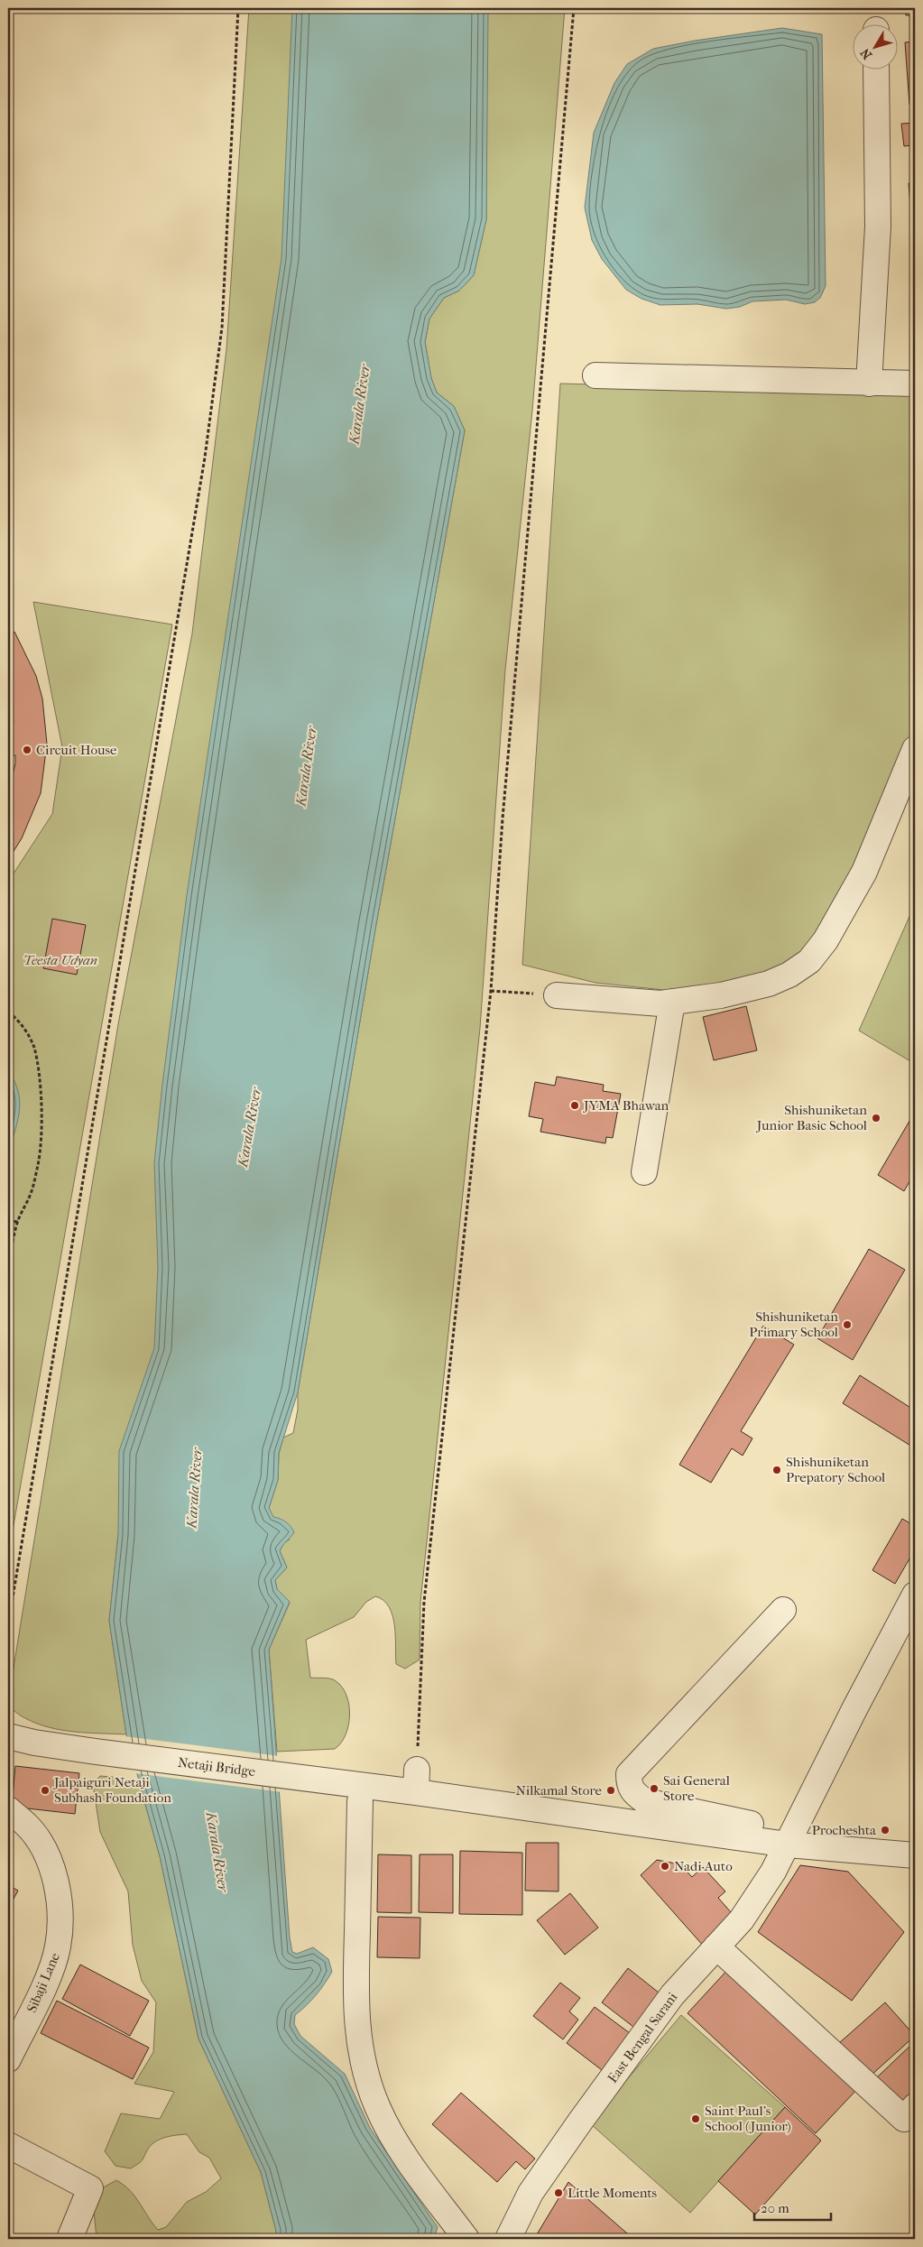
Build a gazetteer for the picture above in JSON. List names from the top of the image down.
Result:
{
  "streets": {
    "street": ["Netaji Bridge", "Sibaji Lane", "East Bengal Sarani"]
  },
  "crossings": [
    ["Netaji Bridge", "East Bengal Sarani"]
  ],
  "water": ["Karala River"],
  "parks": ["Teesta Udyan"],
  "places": [
    "Circuit House",
    "JYMA Bhawan",
    "Shishuniketan Junior Basic School",
    "Shishuniketan Primary School",
    "Shishuniketan Prepatory School",
    "Sai General Store",
    "Jalpaiguri Netaji Subhash Foundation",
    "Nilkamal Store",
    "Procheshta",
    "Nadi Auto",
    "Saint Paul's School (Junior)",
    "Little Moments"
  ],
  "scale_bar": "20 m",
  "north": "bottom left"
}
